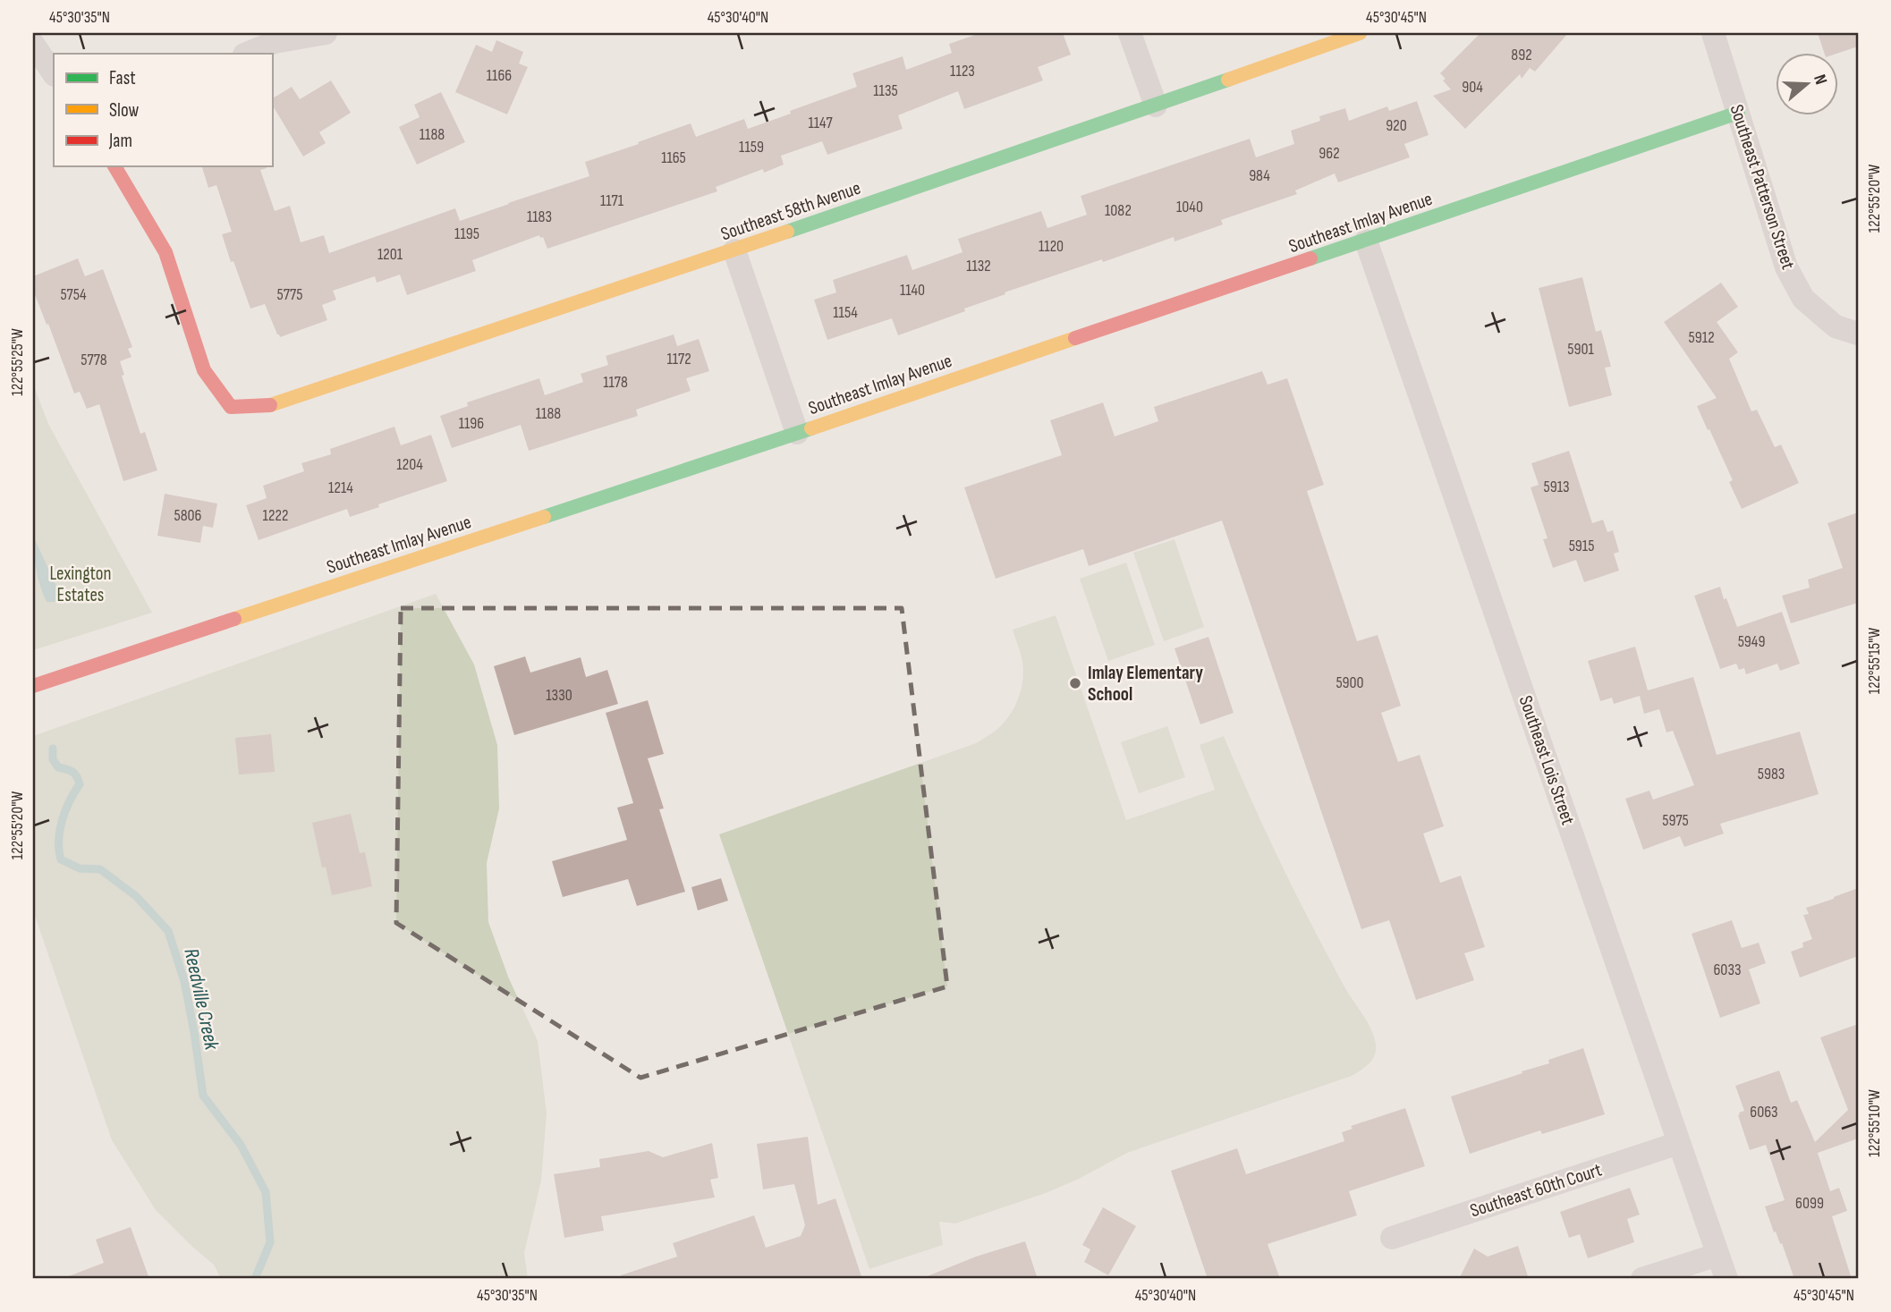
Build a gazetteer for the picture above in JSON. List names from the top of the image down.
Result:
{
  "streets": {
    "street": [
      "Southeast Patterson Street",
      "Southeast 58th Avenue",
      "Southeast Imlay Avenue",
      "Southeast Lois Street",
      "Southeast 60th Court"
    ]
  },
  "crossings": [
    ["Southeast Patterson Street", "Southeast Imlay Avenue"],
    ["Southeast Imlay Avenue", "Southeast Lois Street"],
    ["Southeast Lois Street", "Southeast 60th Court"]
  ],
  "water": ["Reedville Creek"],
  "parks": ["Lexington Estates"],
  "places": ["Imlay Elementary School"],
  "house_numbers": [
    "892",
    "1123",
    "1166",
    "904",
    "1135",
    "1147",
    "920",
    "1188",
    "1159",
    "962",
    "1165",
    "984",
    "1171",
    "1040",
    "1082",
    "1183",
    "1195",
    "1120",
    "1201",
    "1132",
    "1140",
    "5754",
    "5775",
    "1154",
    "5912",
    "5901",
    "1172",
    "5778",
    "1178",
    "1188",
    "1196",
    "1204",
    "5913",
    "1214",
    "5806",
    "1222",
    "5915",
    "5949",
    "5900",
    "1330",
    "5983",
    "5975",
    "6033",
    "6063",
    "6099"
  ],
  "legend": ["Fast", "Slow", "Jam"],
  "north": "right",
  "coordinates": [
    "45°30'35\"N",
    "45°30'40\"N",
    "45°30'45\"N",
    "122°55'20\"W",
    "122°55'25\"W",
    "122°55'15\"W",
    "122°55'10\"W"
  ]
}
